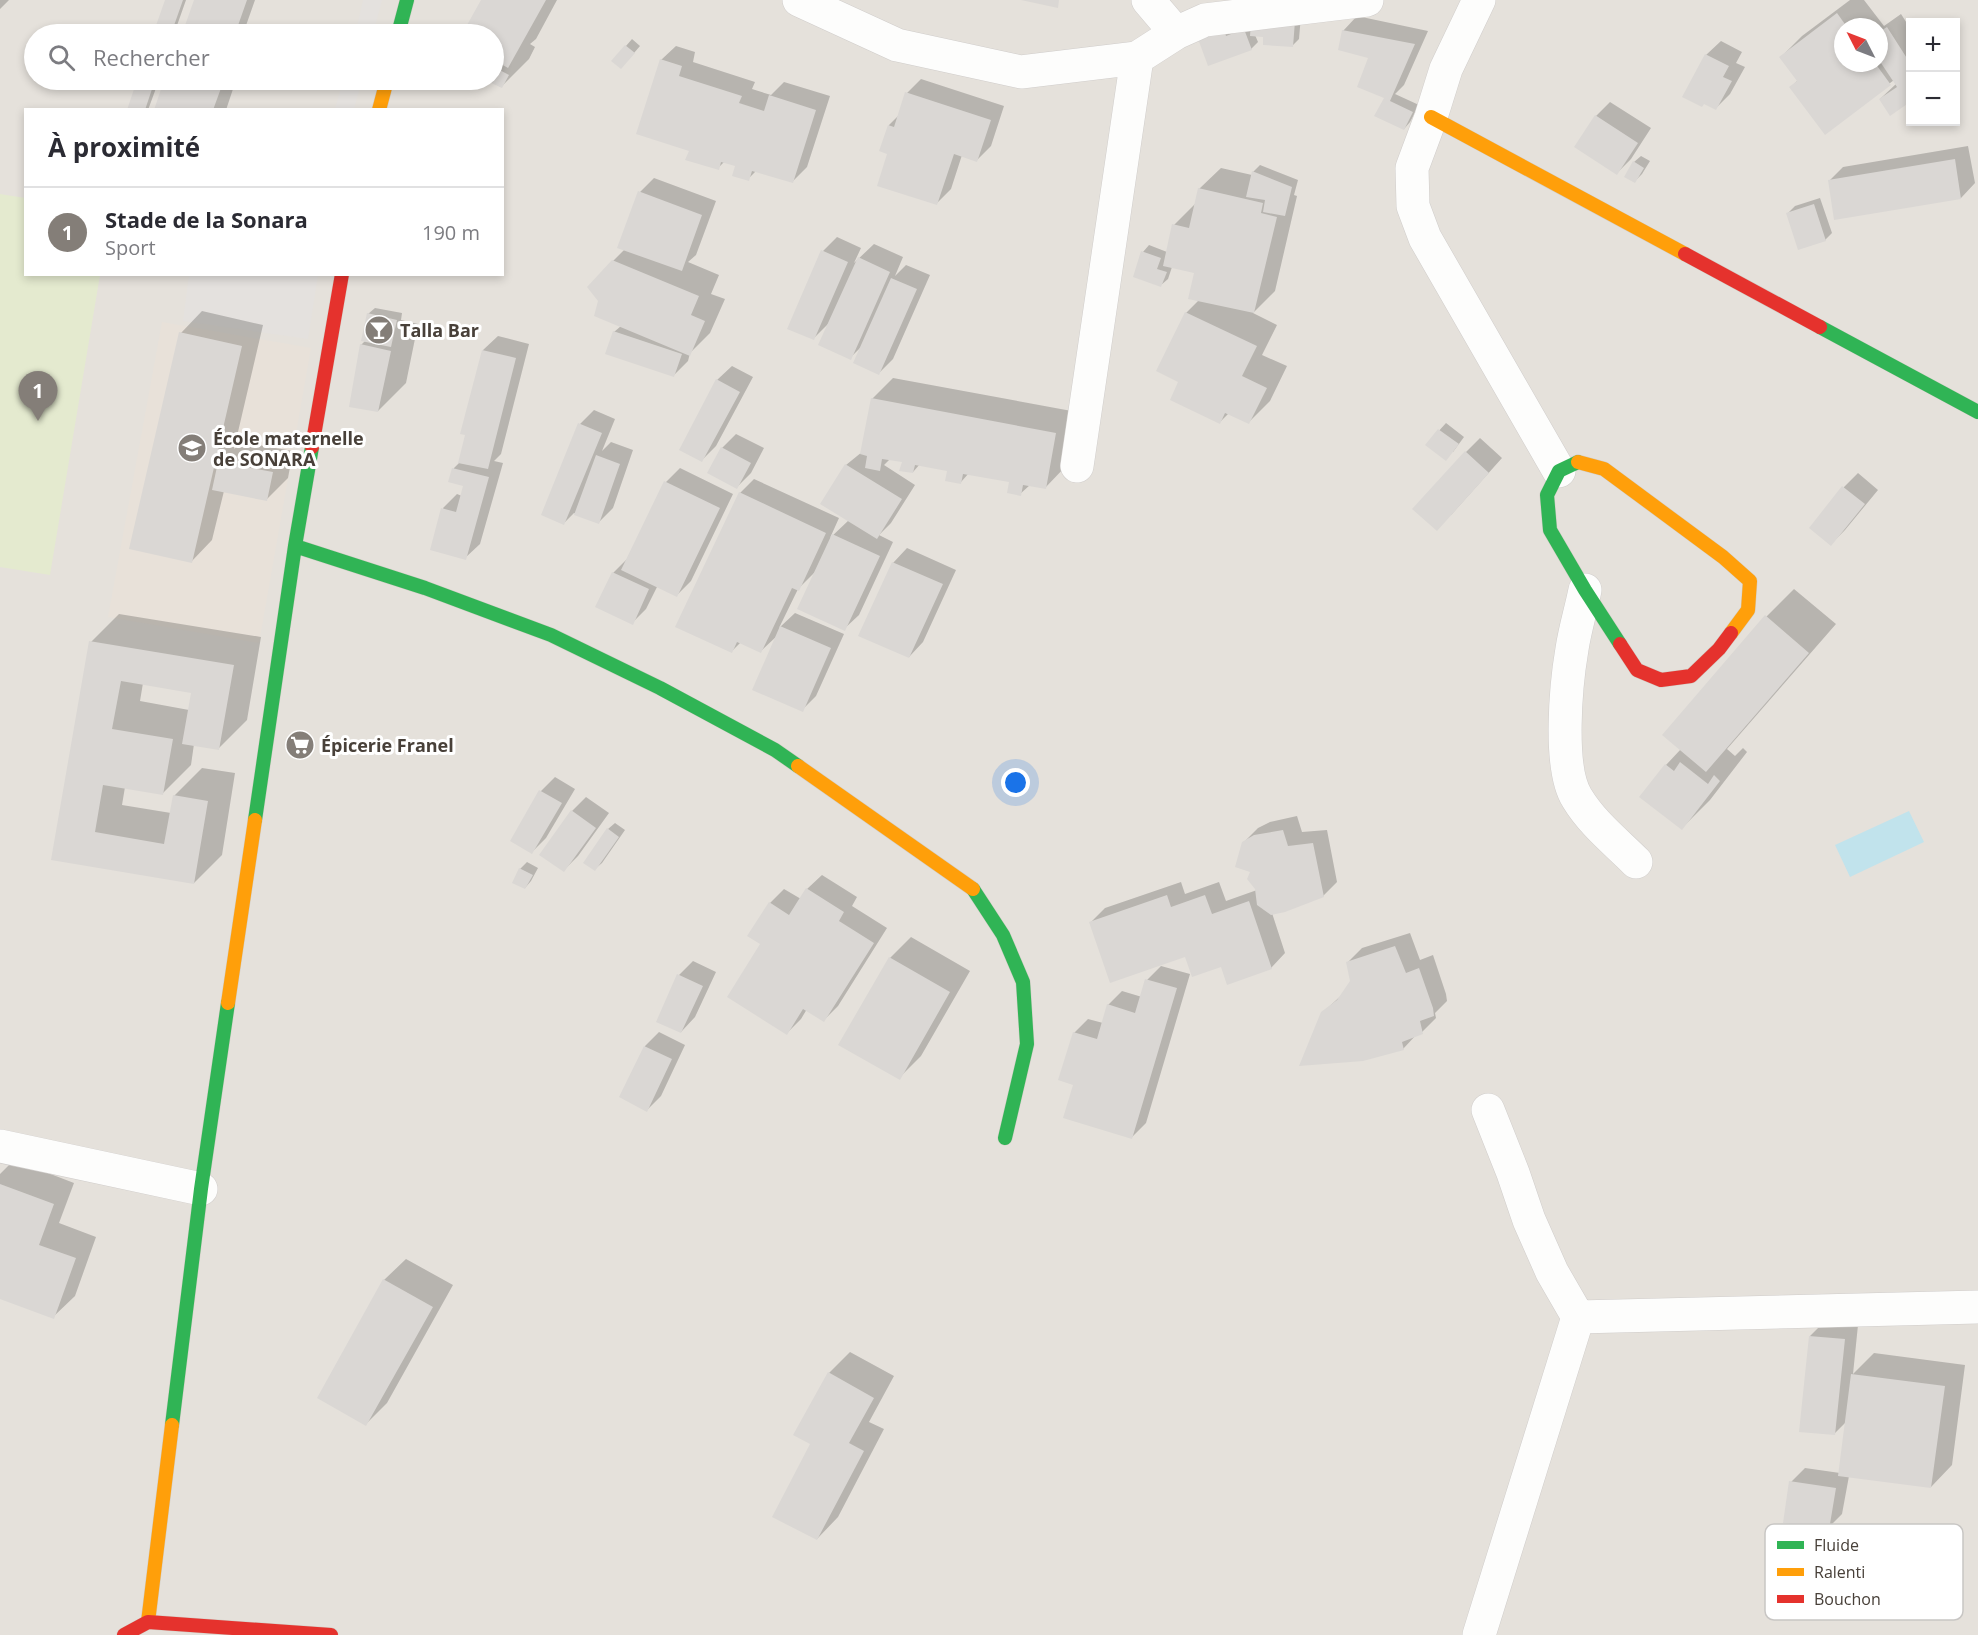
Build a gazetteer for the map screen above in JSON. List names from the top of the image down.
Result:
{
  "places": {
    "bar": ["Talla Bar"],
    "school or university": ["École maternelle de SONARA"],
    "supermarket": ["Épicerie Franel"]
  },
  "legend": ["Fluide", "Ralenti", "Bouchon"],
  "north": "top left",
  "page": {
    "map_buttons": ["+", "−"],
    "search": "Rechercher",
    "heading": "À proximité",
    "list": [
      {
        "mark": "1",
        "name": "Stade de la Sonara",
        "note": "Sport",
        "value": "190 m"
      }
    ],
    "pins": "1"
  }
}
